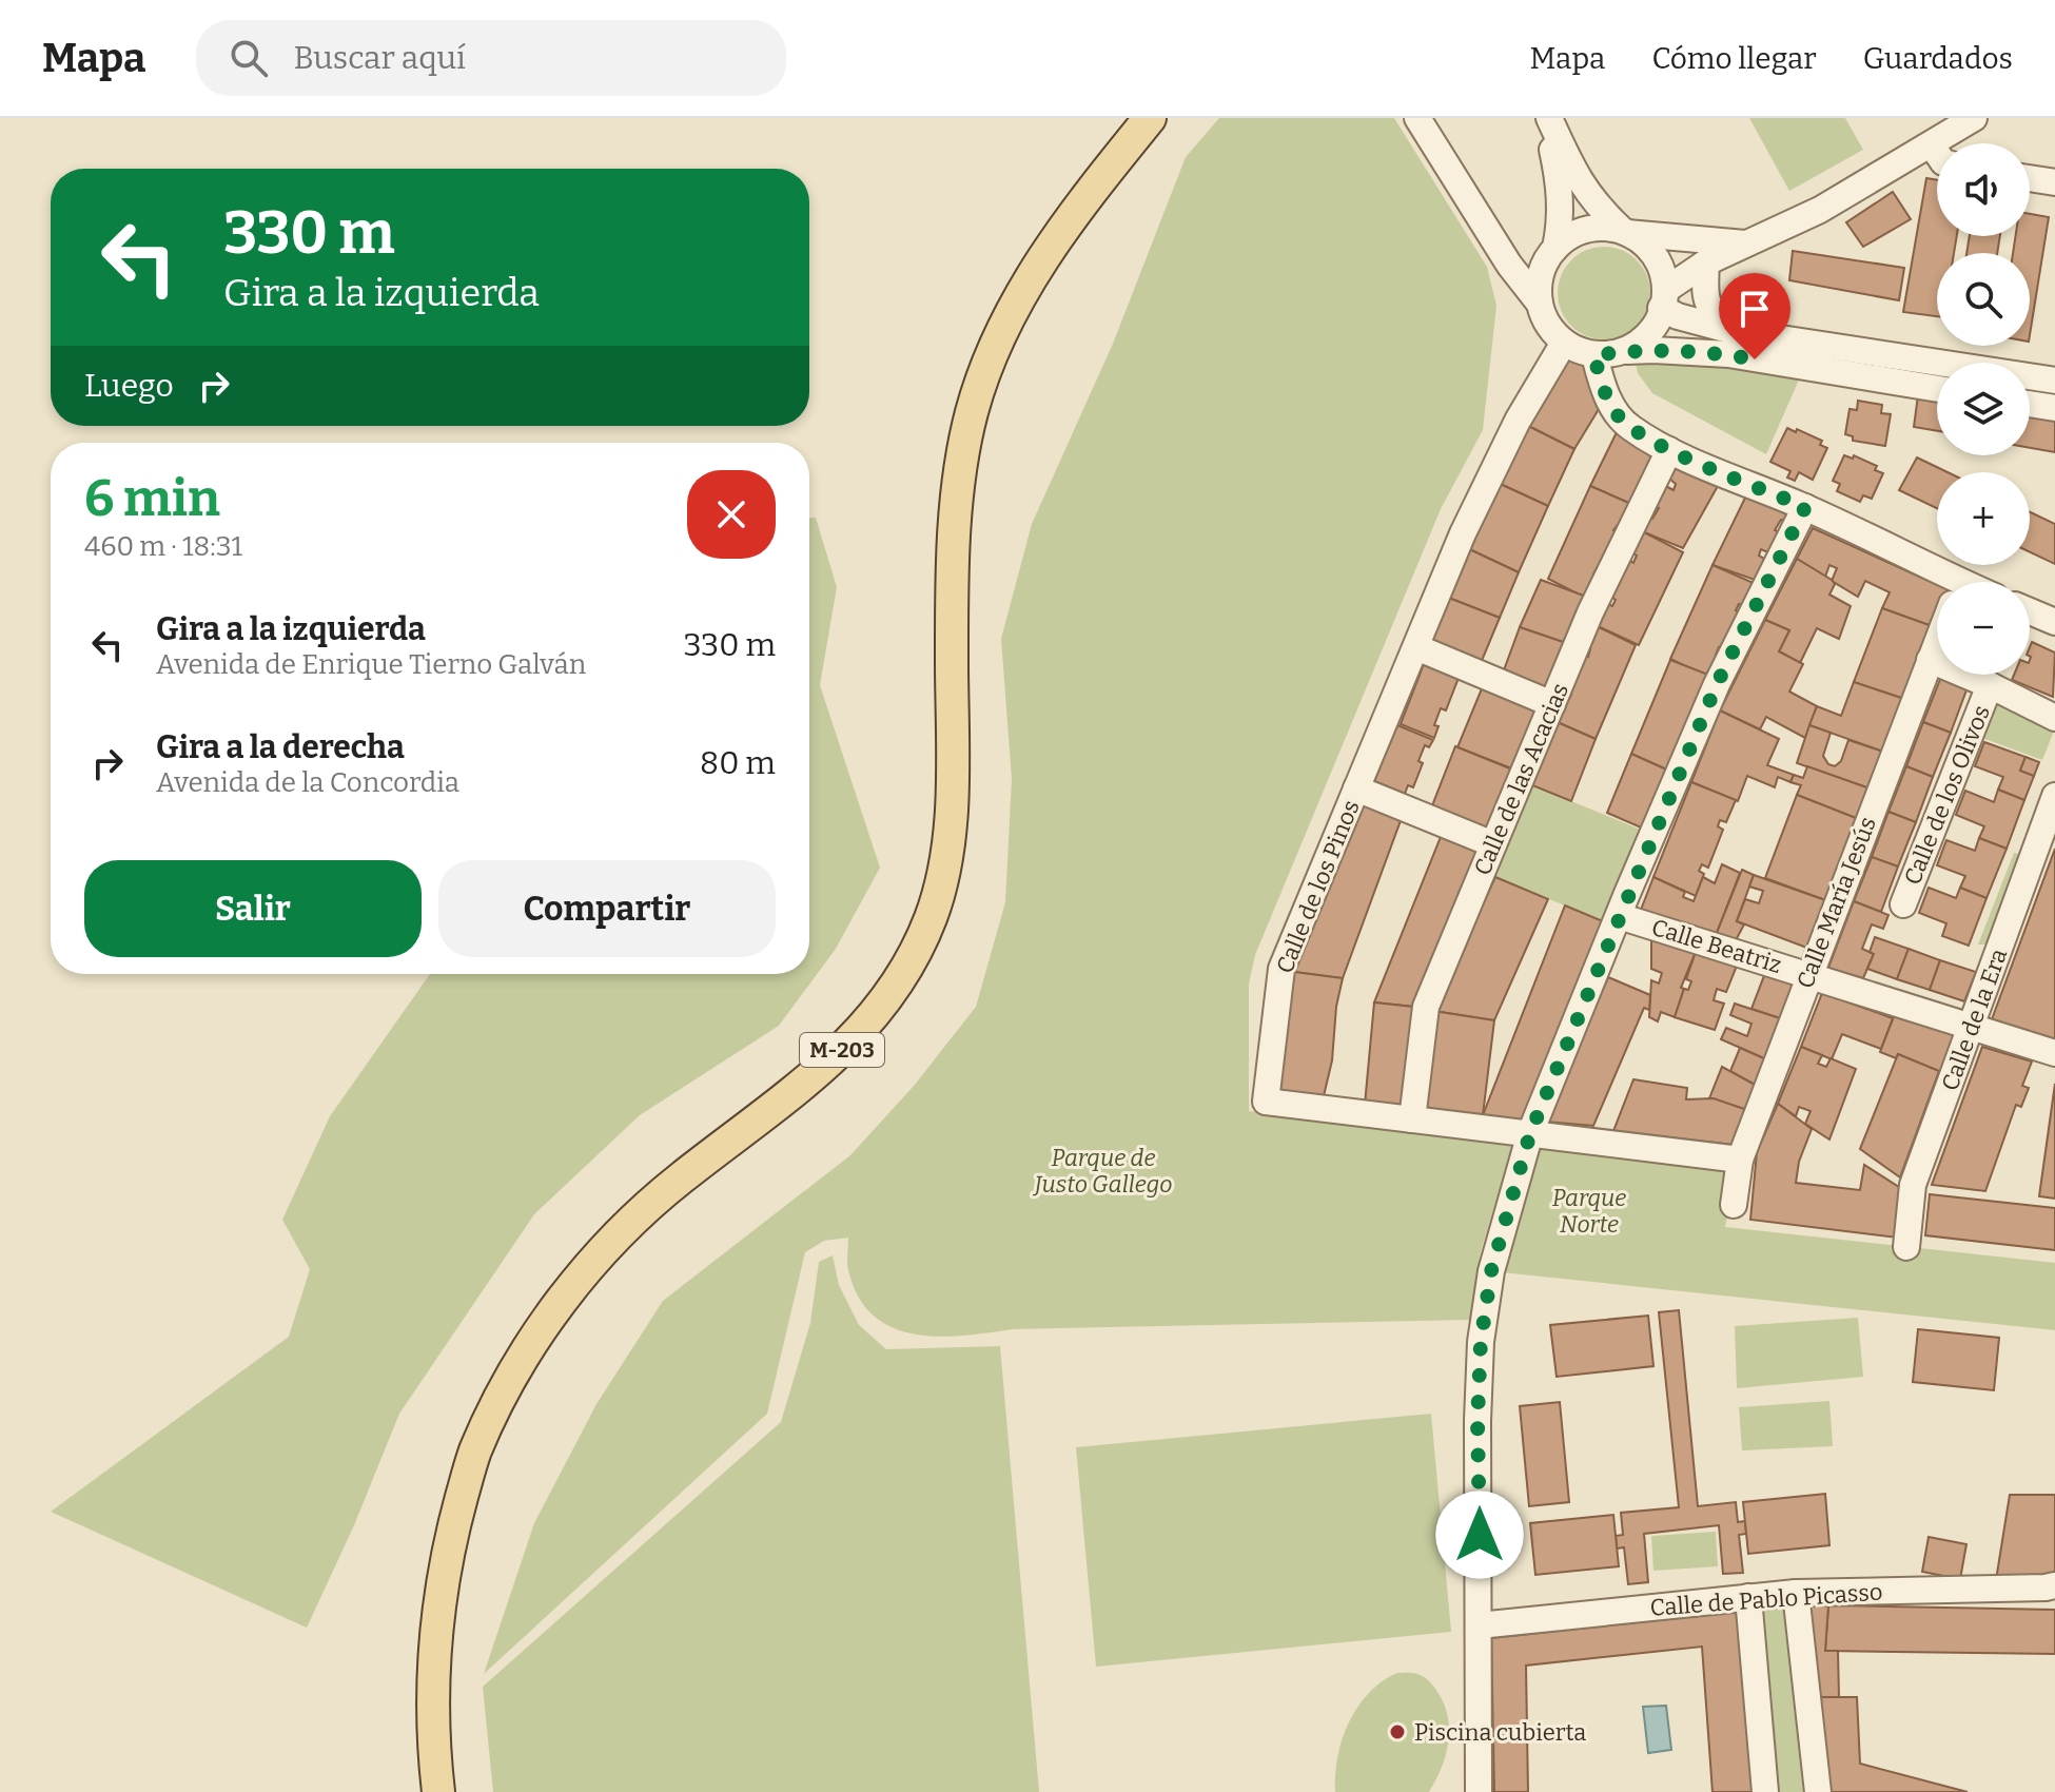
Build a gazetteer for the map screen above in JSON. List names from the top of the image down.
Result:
{
  "streets": {
    "main road": ["M-203"],
    "street": [
      "Calle de las Acacias",
      "Calle de los Olivos",
      "Calle de los Pinos",
      "Calle María Jesús",
      "Calle Beatriz",
      "Calle de la Era",
      "Calle de Pablo Picasso"
    ]
  },
  "crossings": [
    ["Calle de las Acacias", "Calle de los Pinos"],
    ["Calle de los Olivos", "Calle María Jesús"],
    ["Calle de los Pinos", "Calle María Jesús"],
    ["Calle María Jesús", "Calle Beatriz"],
    ["Calle Beatriz", "Calle de la Era"]
  ],
  "parks": ["Parque de Justo Gallego", "Parque Norte"],
  "places": ["Piscina cubierta"],
  "page": {
    "header": "Mapa",
    "search": "Buscar aquí",
    "nav": ["Mapa", "Cómo llegar", "Guardados"],
    "map_buttons": ["+", "−"],
    "turn": ["330 m", "Gira a la izquierda"],
    "then": "Luego",
    "heading": ["6 min", "460 m · 18:31"],
    "list": [
      {
        "name": "Gira a la izquierda",
        "note": "Avenida de Enrique Tierno Galván",
        "value": "330 m"
      },
      {
        "name": "Gira a la derecha",
        "note": "Avenida de la Concordia",
        "value": "80 m"
      }
    ],
    "buttons": ["Salir", "Compartir"]
  }
}
